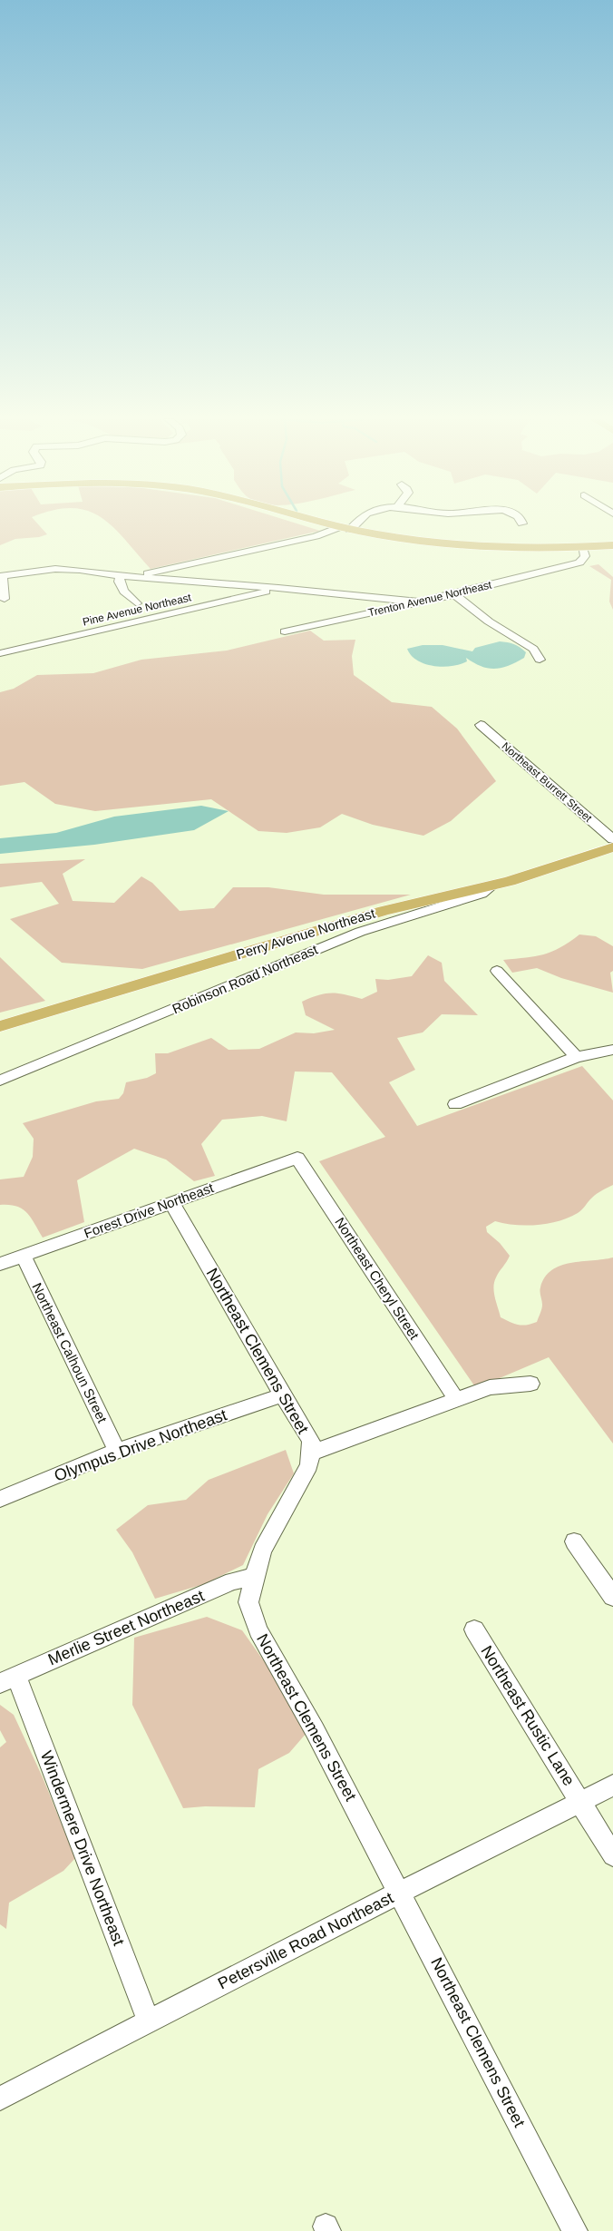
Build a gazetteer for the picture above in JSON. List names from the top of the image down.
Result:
{
  "streets": {
    "main road": ["Perry Avenue Northeast"],
    "street": [
      "Trenton Avenue Northeast",
      "Pine Avenue Northeast",
      "Northeast Burrett Street",
      "Robinson Road Northeast",
      "Forest Drive Northeast",
      "Northeast Cheryl Street",
      "Northeast Clemens Street",
      "Northeast Calhoun Street",
      "Olympus Drive Northeast",
      "Merlie Street Northeast",
      "Northeast Rustic Lane",
      "Windermere Drive Northeast",
      "Petersville Road Northeast"
    ]
  },
  "crossings": [
    ["Perry Avenue Northeast", "Robinson Road Northeast"],
    ["Forest Drive Northeast", "Northeast Cheryl Street"],
    ["Forest Drive Northeast", "Northeast Clemens Street"],
    ["Forest Drive Northeast", "Northeast Calhoun Street"],
    ["Northeast Clemens Street", "Olympus Drive Northeast"],
    ["Northeast Clemens Street", "Merlie Street Northeast"],
    ["Northeast Clemens Street", "Petersville Road Northeast"],
    ["Northeast Calhoun Street", "Olympus Drive Northeast"],
    ["Merlie Street Northeast", "Windermere Drive Northeast"],
    ["Northeast Rustic Lane", "Petersville Road Northeast"],
    ["Windermere Drive Northeast", "Petersville Road Northeast"]
  ]
}
